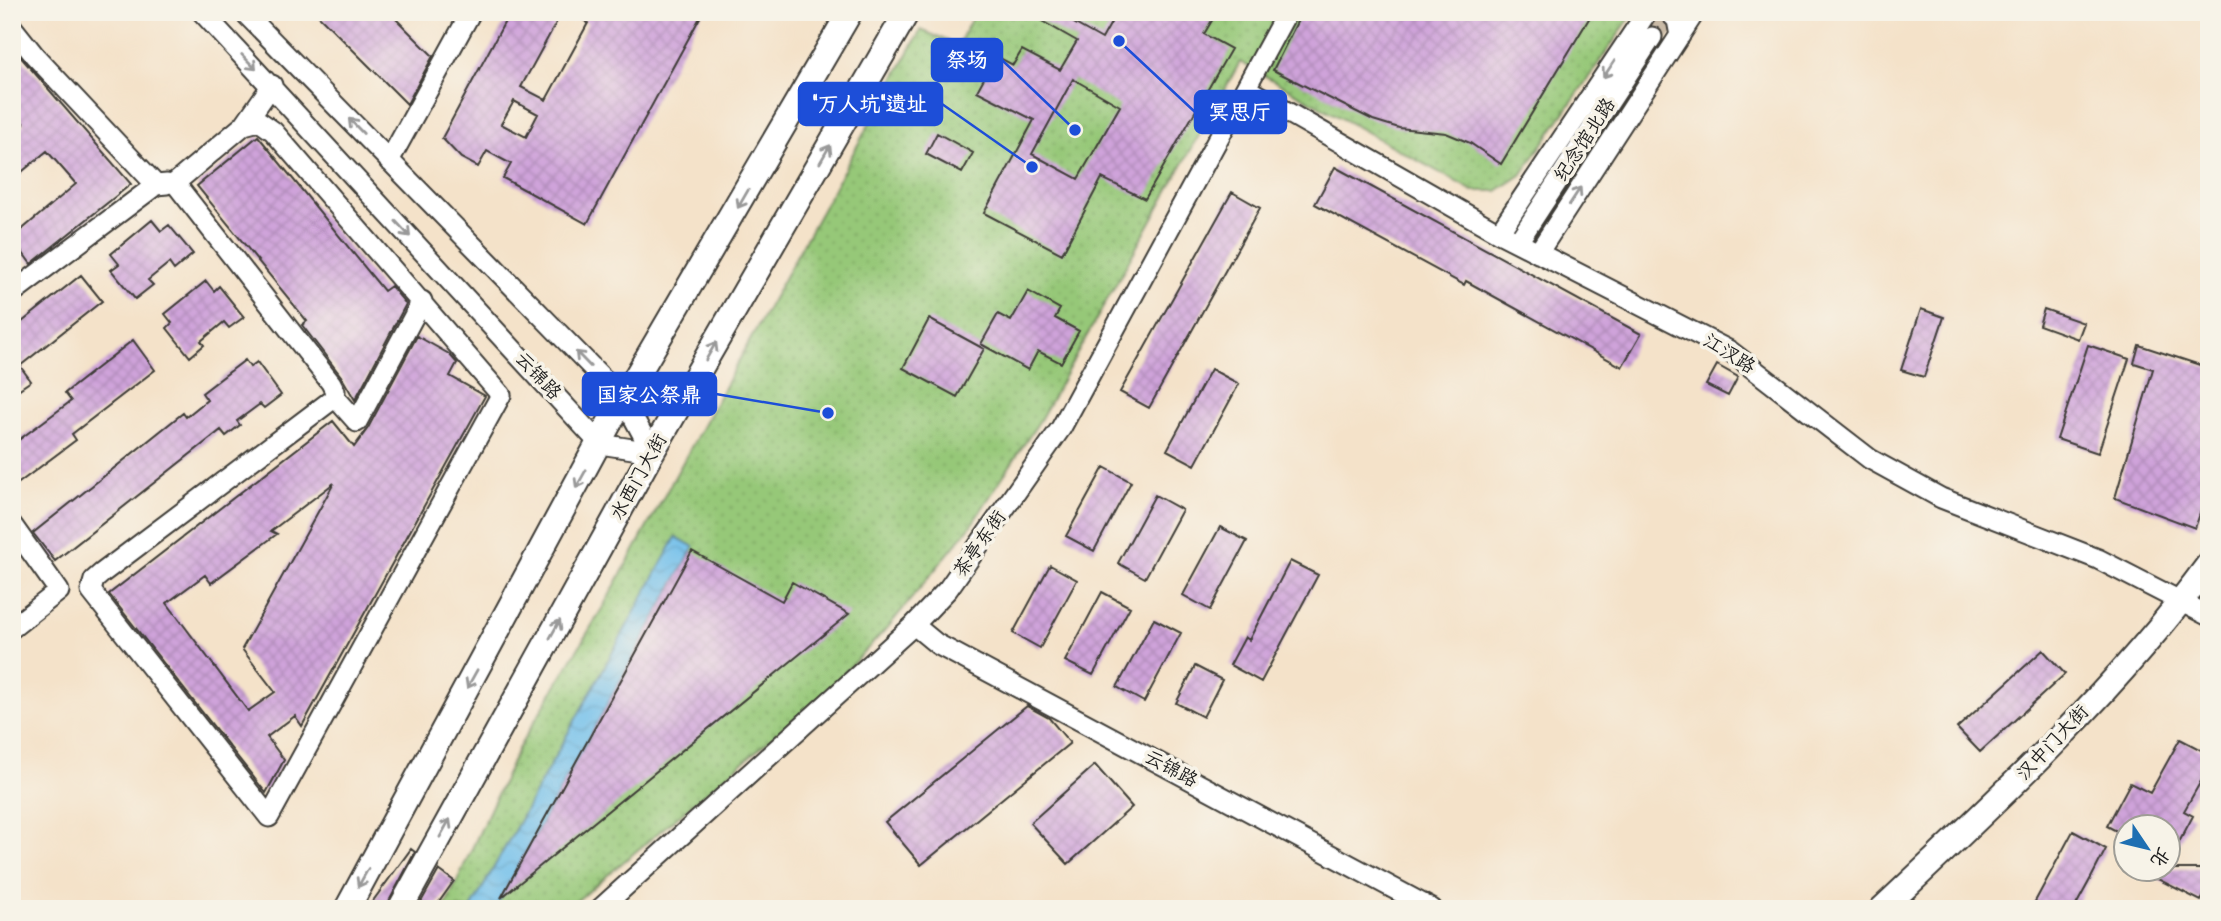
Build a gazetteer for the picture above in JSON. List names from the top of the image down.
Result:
{
  "streets": {
    "main road": ["水西门大街", "汉中门大街"],
    "street": [
      "纪念馆北路",
      "江汊路",
      "云锦路",
      "茶亭东街"
    ]
  },
  "crossings": [
    ["纪念馆北路", "江汊路"],
    ["江汊路", "茶亭东街"],
    ["江汊路", "汉中门大街"],
    ["云锦路", "茶亭东街"]
  ],
  "places": [
    "冥思厅",
    "祭场",
    "\"万人坑\"遗址",
    "国家公祭鼎"
  ],
  "north": "bottom right"
}
